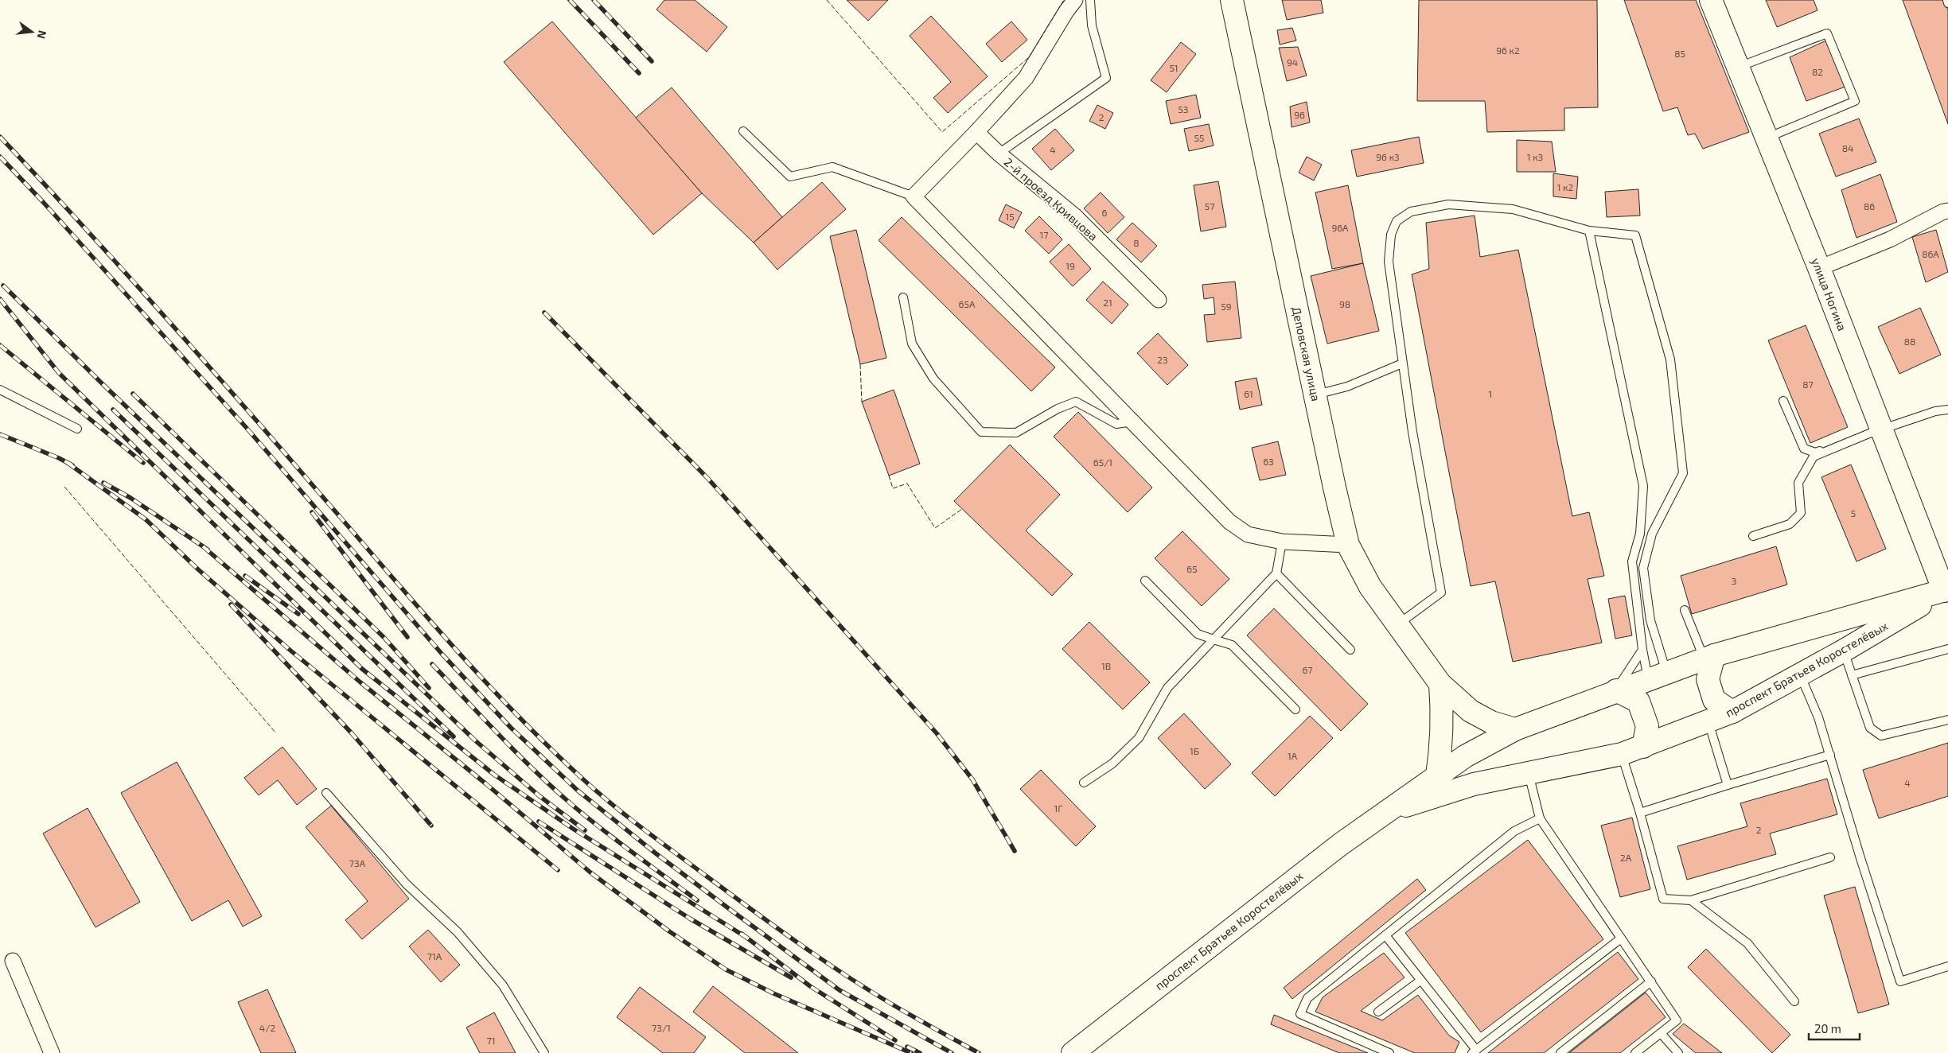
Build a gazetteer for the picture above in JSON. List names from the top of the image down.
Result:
{
  "streets": {
    "main road": ["улица Ногина", "Деповская улица", "проспект Братьев Коростелёвых"],
    "street": ["2-й проезд Кривцова"]
  },
  "crossings": [
    ["улица Ногина", "проспект Братьев Коростелёвых"],
    ["Деповская улица", "проспект Братьев Коростелёвых"]
  ],
  "house_numbers": [
    "96 к2",
    "85",
    "94",
    "51",
    "82",
    "53",
    "96",
    "2",
    "55",
    "84",
    "4",
    "96 к3",
    "1 к3",
    "1 к2",
    "57",
    "86",
    "6",
    "15",
    "96А",
    "17",
    "8",
    "86А",
    "19",
    "21",
    "65А",
    "98",
    "59",
    "88",
    "23",
    "87",
    "61",
    "1",
    "63",
    "65/1",
    "5",
    "65",
    "3",
    "1В",
    "67",
    "1Б",
    "1А",
    "4",
    "1Г",
    "2",
    "2А",
    "73А",
    "71А",
    "4/2",
    "73/1",
    "71"
  ],
  "scale_bar": "20 m",
  "north": "right"
}
